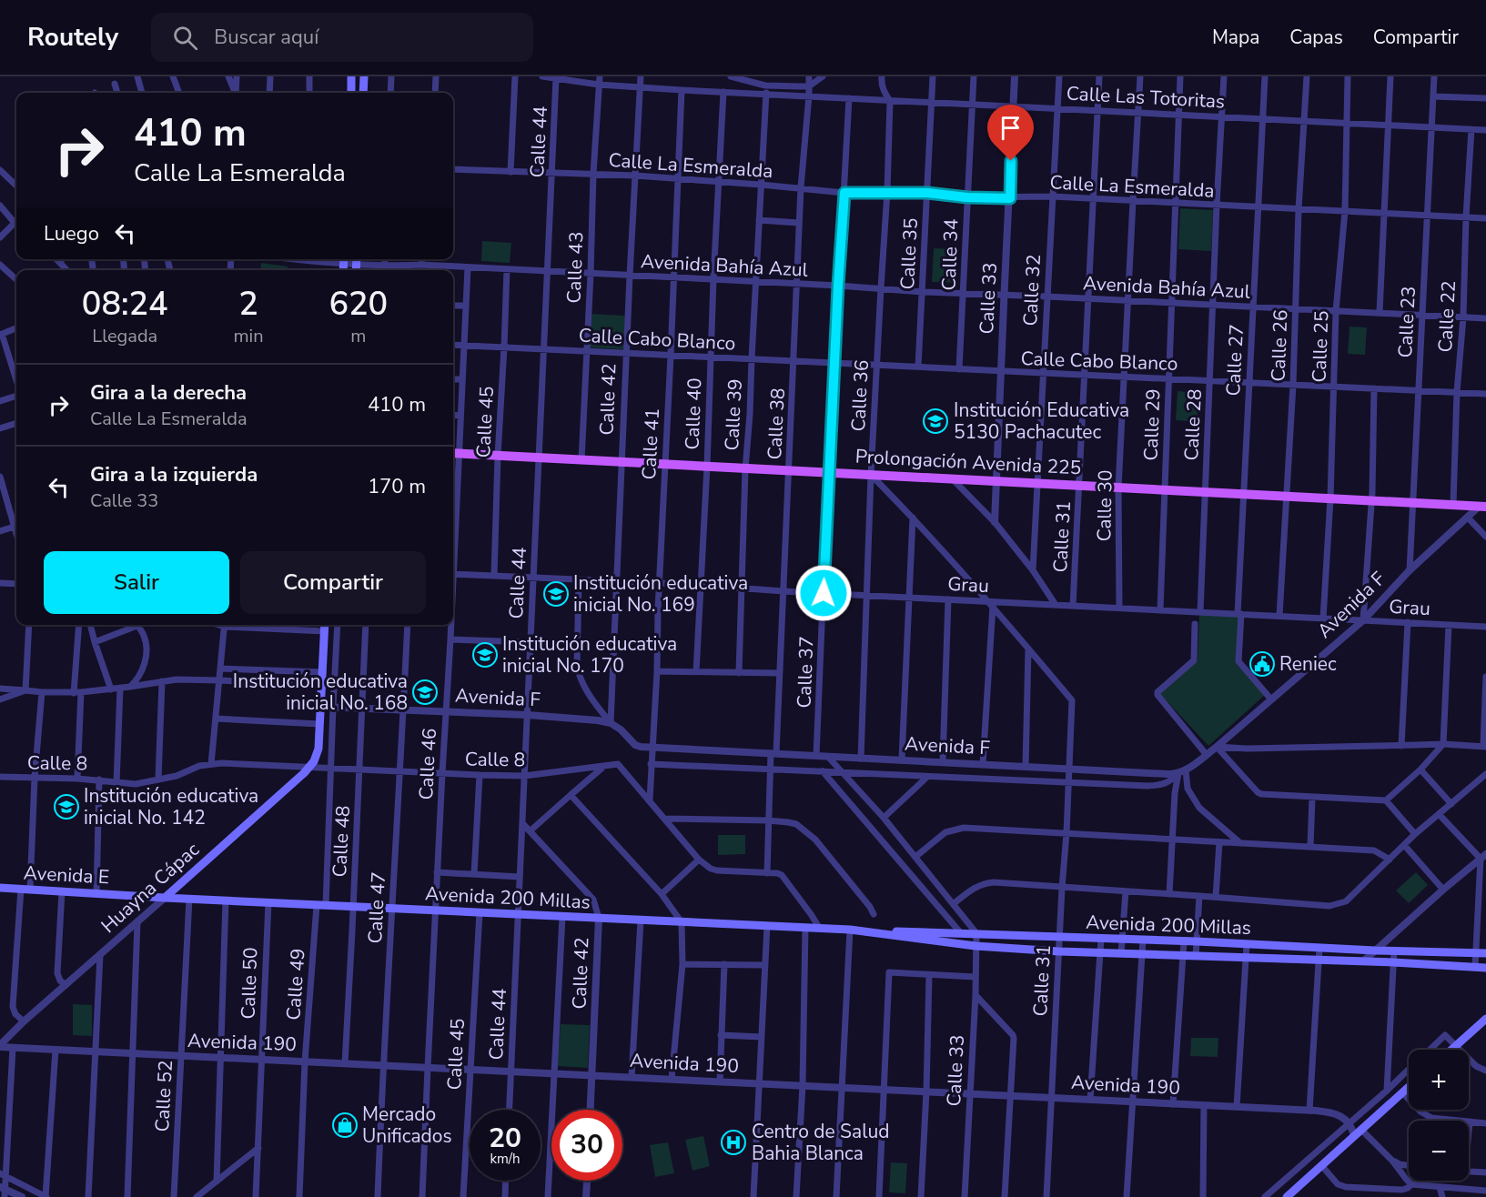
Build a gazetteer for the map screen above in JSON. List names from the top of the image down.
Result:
{
  "streets": {
    "main road": [
      "Prolongación Avenida 225",
      "Avenida E",
      "Huayna Cápac",
      "Avenida 200 Millas"
    ],
    "street": [
      "Calle Las Totoritas",
      "Calle 44",
      "Calle La Esmeralda",
      "Calle 35",
      "Calle 34",
      "Avenida Bahía Azul",
      "Calle 43",
      "Calle 32",
      "Calle 33",
      "Calle 22",
      "Calle 23",
      "Calle Cabo Blanco",
      "Calle 26",
      "Calle 25",
      "Calle 27",
      "Calle 36",
      "Calle 42",
      "Calle 40",
      "Calle 39",
      "Calle 45",
      "Calle 38",
      "Calle 29",
      "Calle 28",
      "Calle 41",
      "Calle 30",
      "Calle 31",
      "Grau",
      "Avenida F",
      "Calle 37",
      "Calle 8",
      "Calle 46",
      "Calle 48",
      "Calle 47",
      "Calle 50",
      "Calle 49",
      "Avenida 190",
      "Calle 52"
    ]
  },
  "crossings": [
    ["Calle Las Totoritas", "Calle 44"],
    ["Calle Las Totoritas", "Calle 35"],
    ["Calle Las Totoritas", "Calle 34"],
    ["Calle Las Totoritas", "Calle 43"],
    ["Calle Las Totoritas", "Calle 32"],
    ["Calle Las Totoritas", "Calle 33"],
    ["Calle Las Totoritas", "Calle 22"],
    ["Calle Las Totoritas", "Calle 23"],
    ["Calle Las Totoritas", "Calle 26"],
    ["Calle Las Totoritas", "Calle 25"],
    ["Calle Las Totoritas", "Calle 27"],
    ["Calle Las Totoritas", "Calle 36"],
    ["Calle Las Totoritas", "Calle 42"],
    ["Calle Las Totoritas", "Calle 40"],
    ["Calle Las Totoritas", "Calle 39"],
    ["Calle Las Totoritas", "Calle 38"],
    ["Calle Las Totoritas", "Calle 29"],
    ["Calle Las Totoritas", "Calle 28"],
    ["Calle Las Totoritas", "Calle 41"],
    ["Calle Las Totoritas", "Calle 30"],
    ["Calle Las Totoritas", "Calle 31"],
    ["Calle Las Totoritas", "Calle 37"],
    ["Calle 44", "Calle La Esmeralda"],
    ["Calle 44", "Avenida Bahía Azul"],
    ["Calle 44", "Calle Cabo Blanco"],
    ["Calle 44", "Calle 42"],
    ["Calle 44", "Prolongación Avenida 225"],
    ["Calle 44", "Grau"],
    ["Calle 44", "Avenida F"],
    ["Calle 44", "Calle 8"],
    ["Calle 44", "Avenida 200 Millas"],
    ["Calle 44", "Avenida 190"],
    ["Calle La Esmeralda", "Calle 35"],
    ["Calle La Esmeralda", "Calle 34"],
    ["Calle La Esmeralda", "Calle 43"],
    ["Calle La Esmeralda", "Calle 32"],
    ["Calle La Esmeralda", "Calle 33"],
    ["Calle La Esmeralda", "Calle 22"],
    ["Calle La Esmeralda", "Calle 23"],
    ["Calle La Esmeralda", "Calle 26"],
    ["Calle La Esmeralda", "Calle 25"],
    ["Calle La Esmeralda", "Calle 27"],
    ["Calle La Esmeralda", "Calle 36"],
    ["Calle La Esmeralda", "Calle 42"],
    ["Calle La Esmeralda", "Calle 40"],
    ["Calle La Esmeralda", "Calle 39"],
    ["Calle La Esmeralda", "Calle 38"],
    ["Calle La Esmeralda", "Calle 29"],
    ["Calle La Esmeralda", "Calle 28"],
    ["Calle La Esmeralda", "Calle 41"],
    ["Calle La Esmeralda", "Calle 30"],
    ["Calle La Esmeralda", "Calle 31"],
    ["Calle La Esmeralda", "Calle 37"],
    ["Calle 35", "Avenida Bahía Azul"],
    ["Calle 35", "Calle Cabo Blanco"],
    ["Calle 34", "Avenida Bahía Azul"],
    ["Calle 34", "Calle Cabo Blanco"],
    ["Avenida Bahía Azul", "Calle 43"],
    ["Avenida Bahía Azul", "Calle 32"],
    ["Avenida Bahía Azul", "Calle 33"],
    ["Avenida Bahía Azul", "Calle 22"],
    ["Avenida Bahía Azul", "Calle 23"],
    ["Avenida Bahía Azul", "Calle 26"],
    ["Avenida Bahía Azul", "Calle 25"],
    ["Avenida Bahía Azul", "Calle 27"],
    ["Avenida Bahía Azul", "Calle 36"],
    ["Avenida Bahía Azul", "Calle 42"],
    ["Avenida Bahía Azul", "Calle 40"],
    ["Avenida Bahía Azul", "Calle 39"],
    ["Avenida Bahía Azul", "Calle 45"],
    ["Avenida Bahía Azul", "Calle 38"],
    ["Avenida Bahía Azul", "Calle 29"],
    ["Avenida Bahía Azul", "Calle 28"],
    ["Avenida Bahía Azul", "Calle 41"],
    ["Avenida Bahía Azul", "Calle 30"],
    ["Avenida Bahía Azul", "Calle 31"],
    ["Avenida Bahía Azul", "Calle 37"],
    ["Avenida Bahía Azul", "Calle 46"],
    ["Calle 43", "Calle Cabo Blanco"],
    ["Calle 43", "Prolongación Avenida 225"],
    ["Calle 32", "Calle Cabo Blanco"],
    ["Calle 32", "Prolongación Avenida 225"],
    ["Calle 33", "Calle Cabo Blanco"],
    ["Calle 33", "Prolongación Avenida 225"],
    ["Calle 33", "Avenida 200 Millas"],
    ["Calle 33", "Avenida 190"],
    ["Calle 22", "Calle Cabo Blanco"],
    ["Calle 22", "Prolongación Avenida 225"],
    ["Calle 23", "Calle Cabo Blanco"],
    ["Calle 23", "Prolongación Avenida 225"],
    ["Calle 23", "Avenida F"],
    ["Calle Cabo Blanco", "Calle 26"],
    ["Calle Cabo Blanco", "Calle 25"],
    ["Calle Cabo Blanco", "Calle 27"],
    ["Calle Cabo Blanco", "Calle 36"],
    ["Calle Cabo Blanco", "Calle 42"],
    ["Calle Cabo Blanco", "Calle 40"],
    ["Calle Cabo Blanco", "Calle 39"],
    ["Calle Cabo Blanco", "Calle 45"],
    ["Calle Cabo Blanco", "Calle 38"],
    ["Calle Cabo Blanco", "Calle 29"],
    ["Calle Cabo Blanco", "Calle 28"],
    ["Calle Cabo Blanco", "Calle 41"],
    ["Calle Cabo Blanco", "Calle 30"],
    ["Calle Cabo Blanco", "Calle 31"],
    ["Calle Cabo Blanco", "Calle 37"],
    ["Calle Cabo Blanco", "Calle 46"],
    ["Calle 26", "Prolongación Avenida 225"],
    ["Calle 26", "Grau"],
    ["Calle 25", "Prolongación Avenida 225"],
    ["Calle 25", "Grau"],
    ["Calle 27", "Prolongación Avenida 225"],
    ["Calle 27", "Grau"],
    ["Calle 27", "Avenida F"],
    ["Calle 36", "Prolongación Avenida 225"],
    ["Calle 36", "Grau"],
    ["Calle 36", "Avenida F"],
    ["Calle 42", "Prolongación Avenida 225"],
    ["Calle 42", "Grau"],
    ["Calle 42", "Avenida F"],
    ["Calle 42", "Avenida 200 Millas"],
    ["Calle 42", "Avenida 190"],
    ["Calle 40", "Prolongación Avenida 225"],
    ["Calle 40", "Grau"],
    ["Calle 39", "Prolongación Avenida 225"],
    ["Calle 39", "Grau"],
    ["Calle 45", "Prolongación Avenida 225"],
    ["Calle 45", "Grau"],
    ["Calle 45", "Avenida 200 Millas"],
    ["Calle 45", "Avenida 190"],
    ["Calle 38", "Prolongación Avenida 225"],
    ["Calle 38", "Grau"],
    ["Calle 38", "Avenida F"],
    ["Calle 38", "Calle 8"],
    ["Calle 29", "Prolongación Avenida 225"],
    ["Calle 29", "Grau"],
    ["Calle 28", "Prolongación Avenida 225"],
    ["Calle 28", "Grau"],
    ["Calle 41", "Prolongación Avenida 225"],
    ["Calle 41", "Grau"],
    ["Calle 41", "Avenida F"],
    ["Calle 41", "Calle 8"],
    ["Prolongación Avenida 225", "Calle 30"],
    ["Prolongación Avenida 225", "Calle 31"],
    ["Prolongación Avenida 225", "Avenida F"],
    ["Prolongación Avenida 225", "Calle 37"],
    ["Prolongación Avenida 225", "Calle 46"],
    ["Calle 30", "Grau"],
    ["Calle 31", "Grau"],
    ["Calle 31", "Avenida F"],
    ["Calle 31", "Avenida 200 Millas"],
    ["Calle 31", "Avenida 190"],
    ["Grau", "Avenida F"],
    ["Grau", "Calle 37"],
    ["Avenida F", "Calle 37"],
    ["Avenida F", "Calle 46"],
    ["Avenida F", "Calle 48"],
    ["Avenida F", "Huayna Cápac"],
    ["Avenida F", "Calle 47"],
    ["Calle 8", "Calle 46"],
    ["Calle 8", "Calle 48"],
    ["Calle 8", "Huayna Cápac"],
    ["Calle 8", "Avenida 200 Millas"],
    ["Calle 8", "Calle 47"],
    ["Calle 8", "Calle 49"],
    ["Calle 46", "Avenida 200 Millas"],
    ["Calle 46", "Avenida 190"],
    ["Calle 48", "Avenida 200 Millas"],
    ["Calle 48", "Avenida 190"],
    ["Avenida E", "Huayna Cápac"],
    ["Avenida E", "Avenida 200 Millas"],
    ["Huayna Cápac", "Avenida 200 Millas"],
    ["Huayna Cápac", "Avenida 190"],
    ["Avenida 200 Millas", "Calle 47"],
    ["Avenida 200 Millas", "Calle 50"],
    ["Avenida 200 Millas", "Calle 49"],
    ["Avenida 200 Millas", "Calle 52"],
    ["Calle 47", "Avenida 190"],
    ["Calle 50", "Avenida 190"],
    ["Calle 49", "Avenida 190"],
    ["Avenida 190", "Calle 52"]
  ],
  "places": {
    "school or university": [
      "Institución Educativa 5130 Pachacutec",
      "Institución educativa inicial No. 169",
      "Institución educativa inicial No. 170",
      "Institución educativa inicial No. 168",
      "Institución educativa inicial No. 142"
    ],
    "public building": ["Reniec"],
    "shop": ["Mercado Unificados"],
    "hospital": ["Centro de Salud Bahia Blanca"]
  },
  "page": {
    "header": "Routely",
    "search": "Buscar aquí",
    "nav": ["Mapa", "Capas", "Compartir"],
    "turn": ["410 m", "Calle La Esmeralda"],
    "then": "Luego",
    "eta": [
      "08:24",
      "Llegada",
      "2",
      "min",
      "620",
      "m"
    ],
    "list": [
      {
        "name": "Gira a la derecha",
        "note": "Calle La Esmeralda",
        "value": "410 m"
      },
      {
        "name": "Gira a la izquierda",
        "note": "Calle 33",
        "value": "170 m"
      }
    ],
    "buttons": ["Salir", "Compartir"],
    "map_buttons": ["+", "−"],
    "speed": "20 km/h",
    "limit": "30"
  }
}
